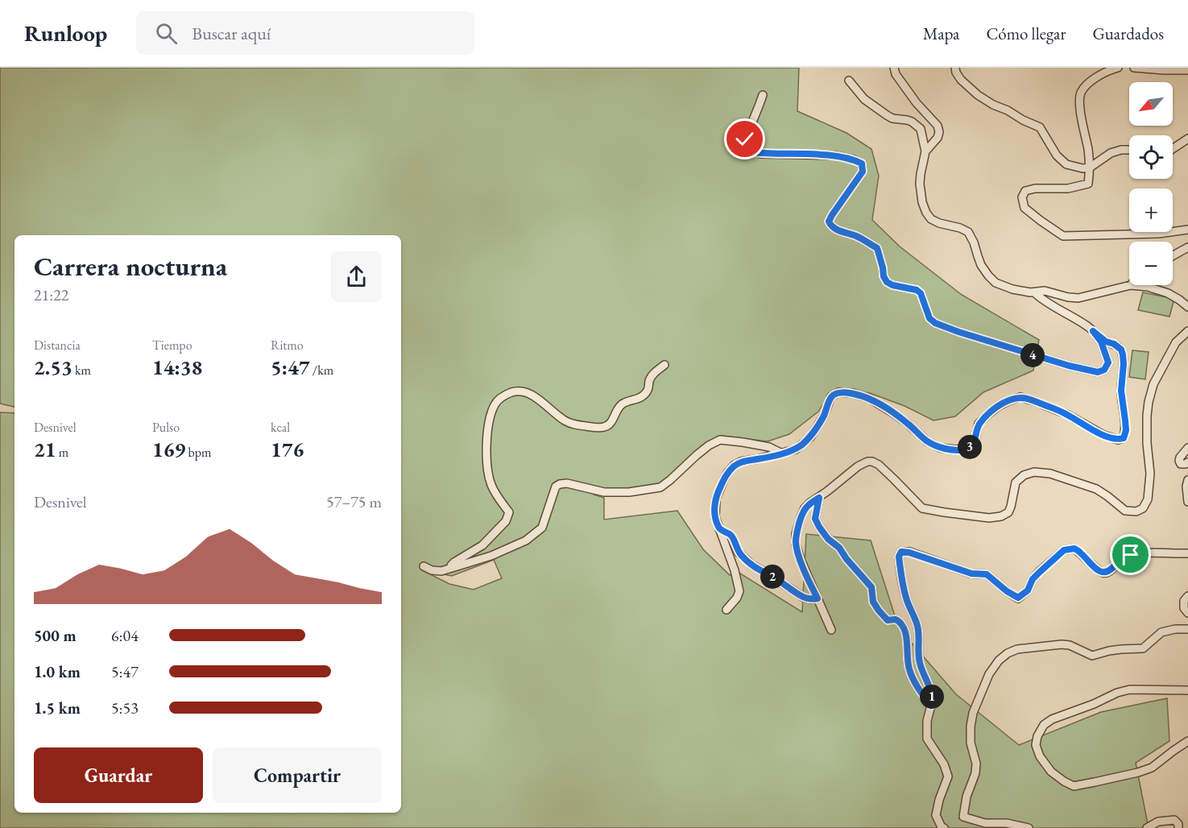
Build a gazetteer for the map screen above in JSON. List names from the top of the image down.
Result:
{
  "north": "bottom left",
  "page": {
    "header": "Runloop",
    "search": "Buscar aquí",
    "nav": ["Mapa", "Cómo llegar", "Guardados"],
    "map_buttons": ["+", "−"],
    "heading": ["Carrera nocturna", "21:22"],
    "stats": [
      ["Distancia", "2.53 km"],
      ["Tiempo", "14:38"],
      ["Ritmo", "5:47 /km"],
      ["Desnivel", "21 m"],
      ["Pulso", "169 bpm"],
      ["kcal", "176"]
    ],
    "pins": [
      "4",
      "3",
      "2",
      "1"
    ],
    "chart": ["Desnivel", "57–75 m"],
    "list": [
      {
        "name": "500 m",
        "note": "6:04"
      },
      {
        "name": "1.0 km",
        "note": "5:47"
      },
      {
        "name": "1.5 km",
        "note": "5:53"
      }
    ],
    "buttons": ["Guardar", "Compartir"]
  }
}
